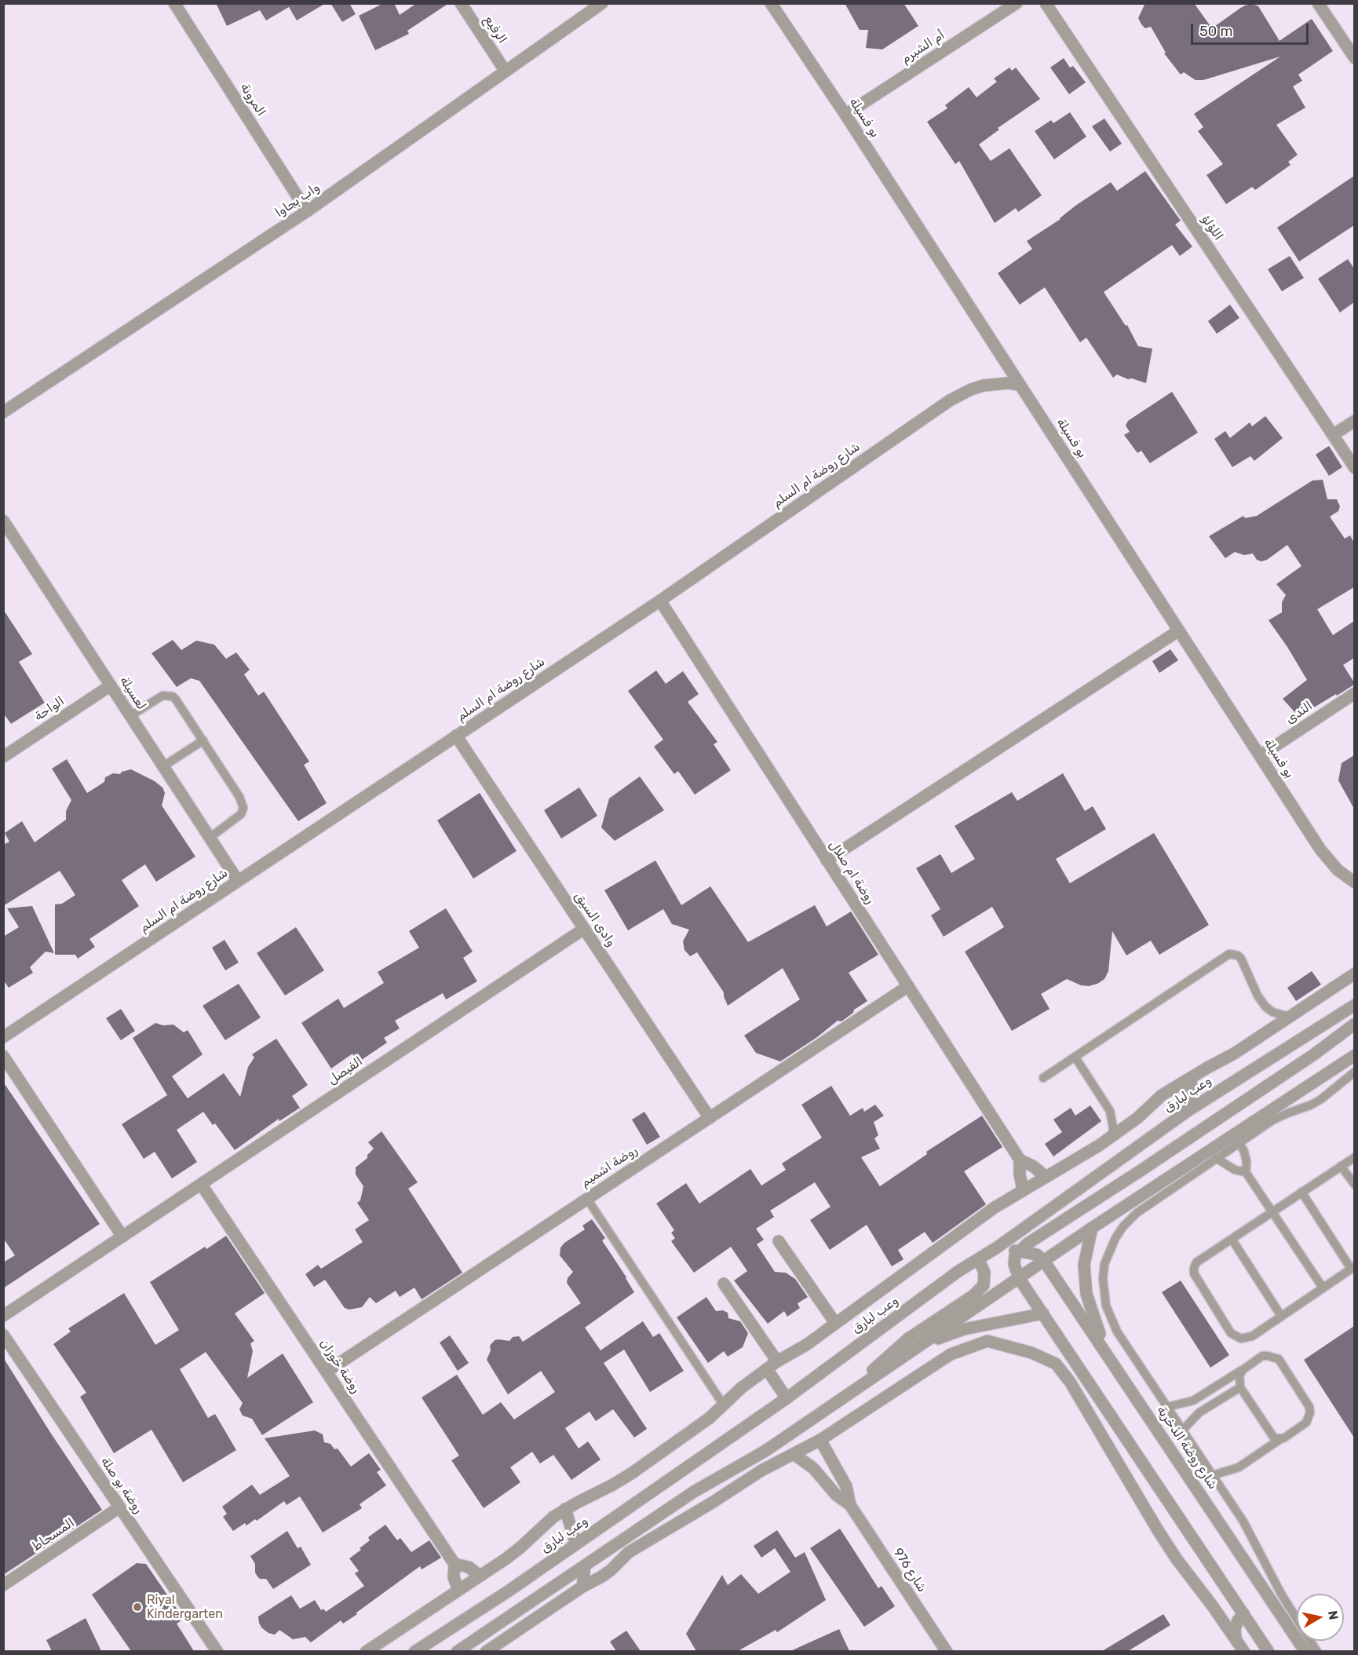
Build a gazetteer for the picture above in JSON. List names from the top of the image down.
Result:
{
  "streets": {
    "street": [
      "الرفيع",
      "أم الشبرم",
      "المرونة",
      "بو فسيلة",
      "واب بجاوا",
      "اللؤلؤ",
      "شارع روضة ام السلم",
      "لعسيلة",
      "الواحة",
      "الندى",
      "روضة ام صلال",
      "وادى السيق",
      "الفيصل",
      "وعب لبارق",
      "روضة اشميم",
      "روضة خوزان",
      "شارع روضة الذخرية",
      "روضة بو صلة",
      "المسحاط",
      "شارع 976"
    ]
  },
  "crossings": [
    ["الرفيع", "واب بجاوا"],
    ["أم الشبرم", "بو فسيلة"],
    ["المرونة", "واب بجاوا"],
    ["بو فسيلة", "شارع روضة ام السلم"],
    ["بو فسيلة", "الندى"],
    ["شارع روضة ام السلم", "لعسيلة"],
    ["شارع روضة ام السلم", "روضة ام صلال"],
    ["شارع روضة ام السلم", "وادى السيق"],
    ["لعسيلة", "الواحة"],
    ["روضة ام صلال", "روضة اشميم"],
    ["وادى السيق", "الفيصل"],
    ["وادى السيق", "روضة اشميم"],
    ["الفيصل", "روضة خوزان"],
    ["روضة اشميم", "روضة خوزان"],
    ["روضة بو صلة", "المسحاط"]
  ],
  "places": ["Riyal Kindergarten"],
  "scale_bar": "50 m",
  "north": "right"
}
